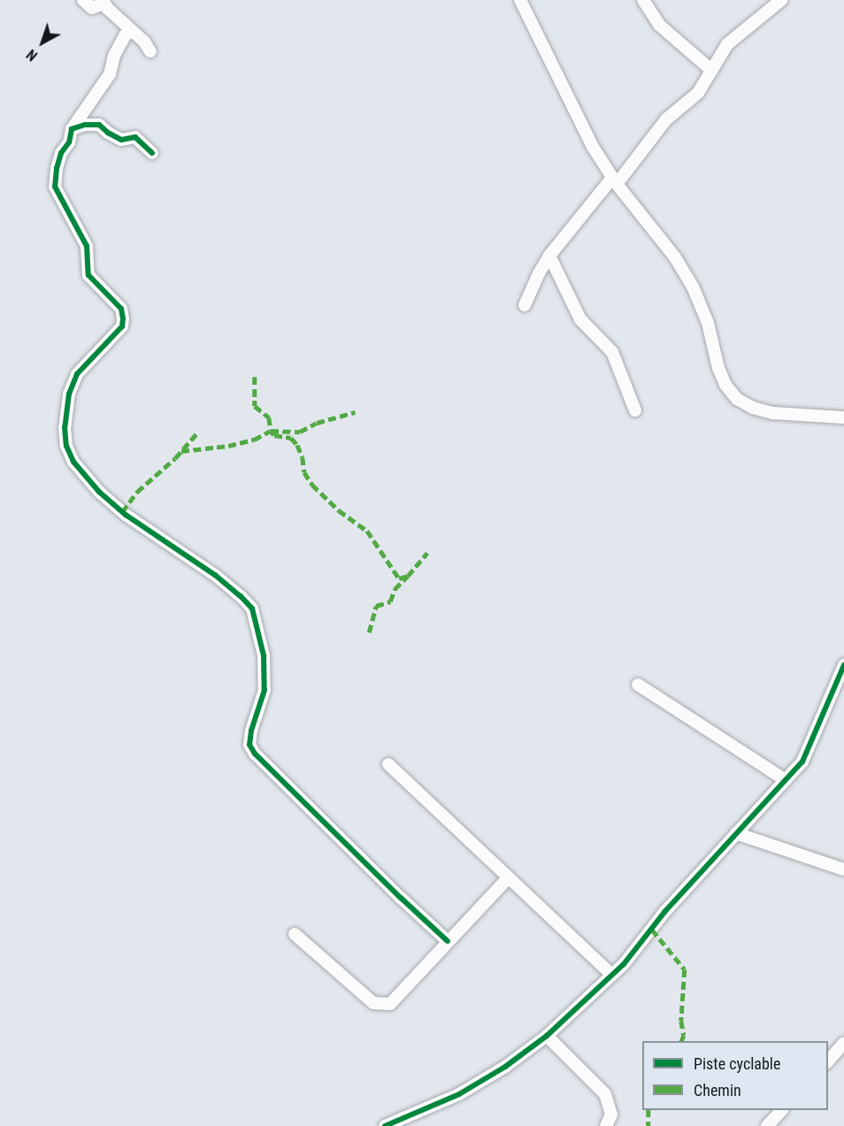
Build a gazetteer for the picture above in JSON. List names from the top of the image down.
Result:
{
  "legend": ["Piste cyclable", "Chemin"],
  "north": "bottom left"
}
